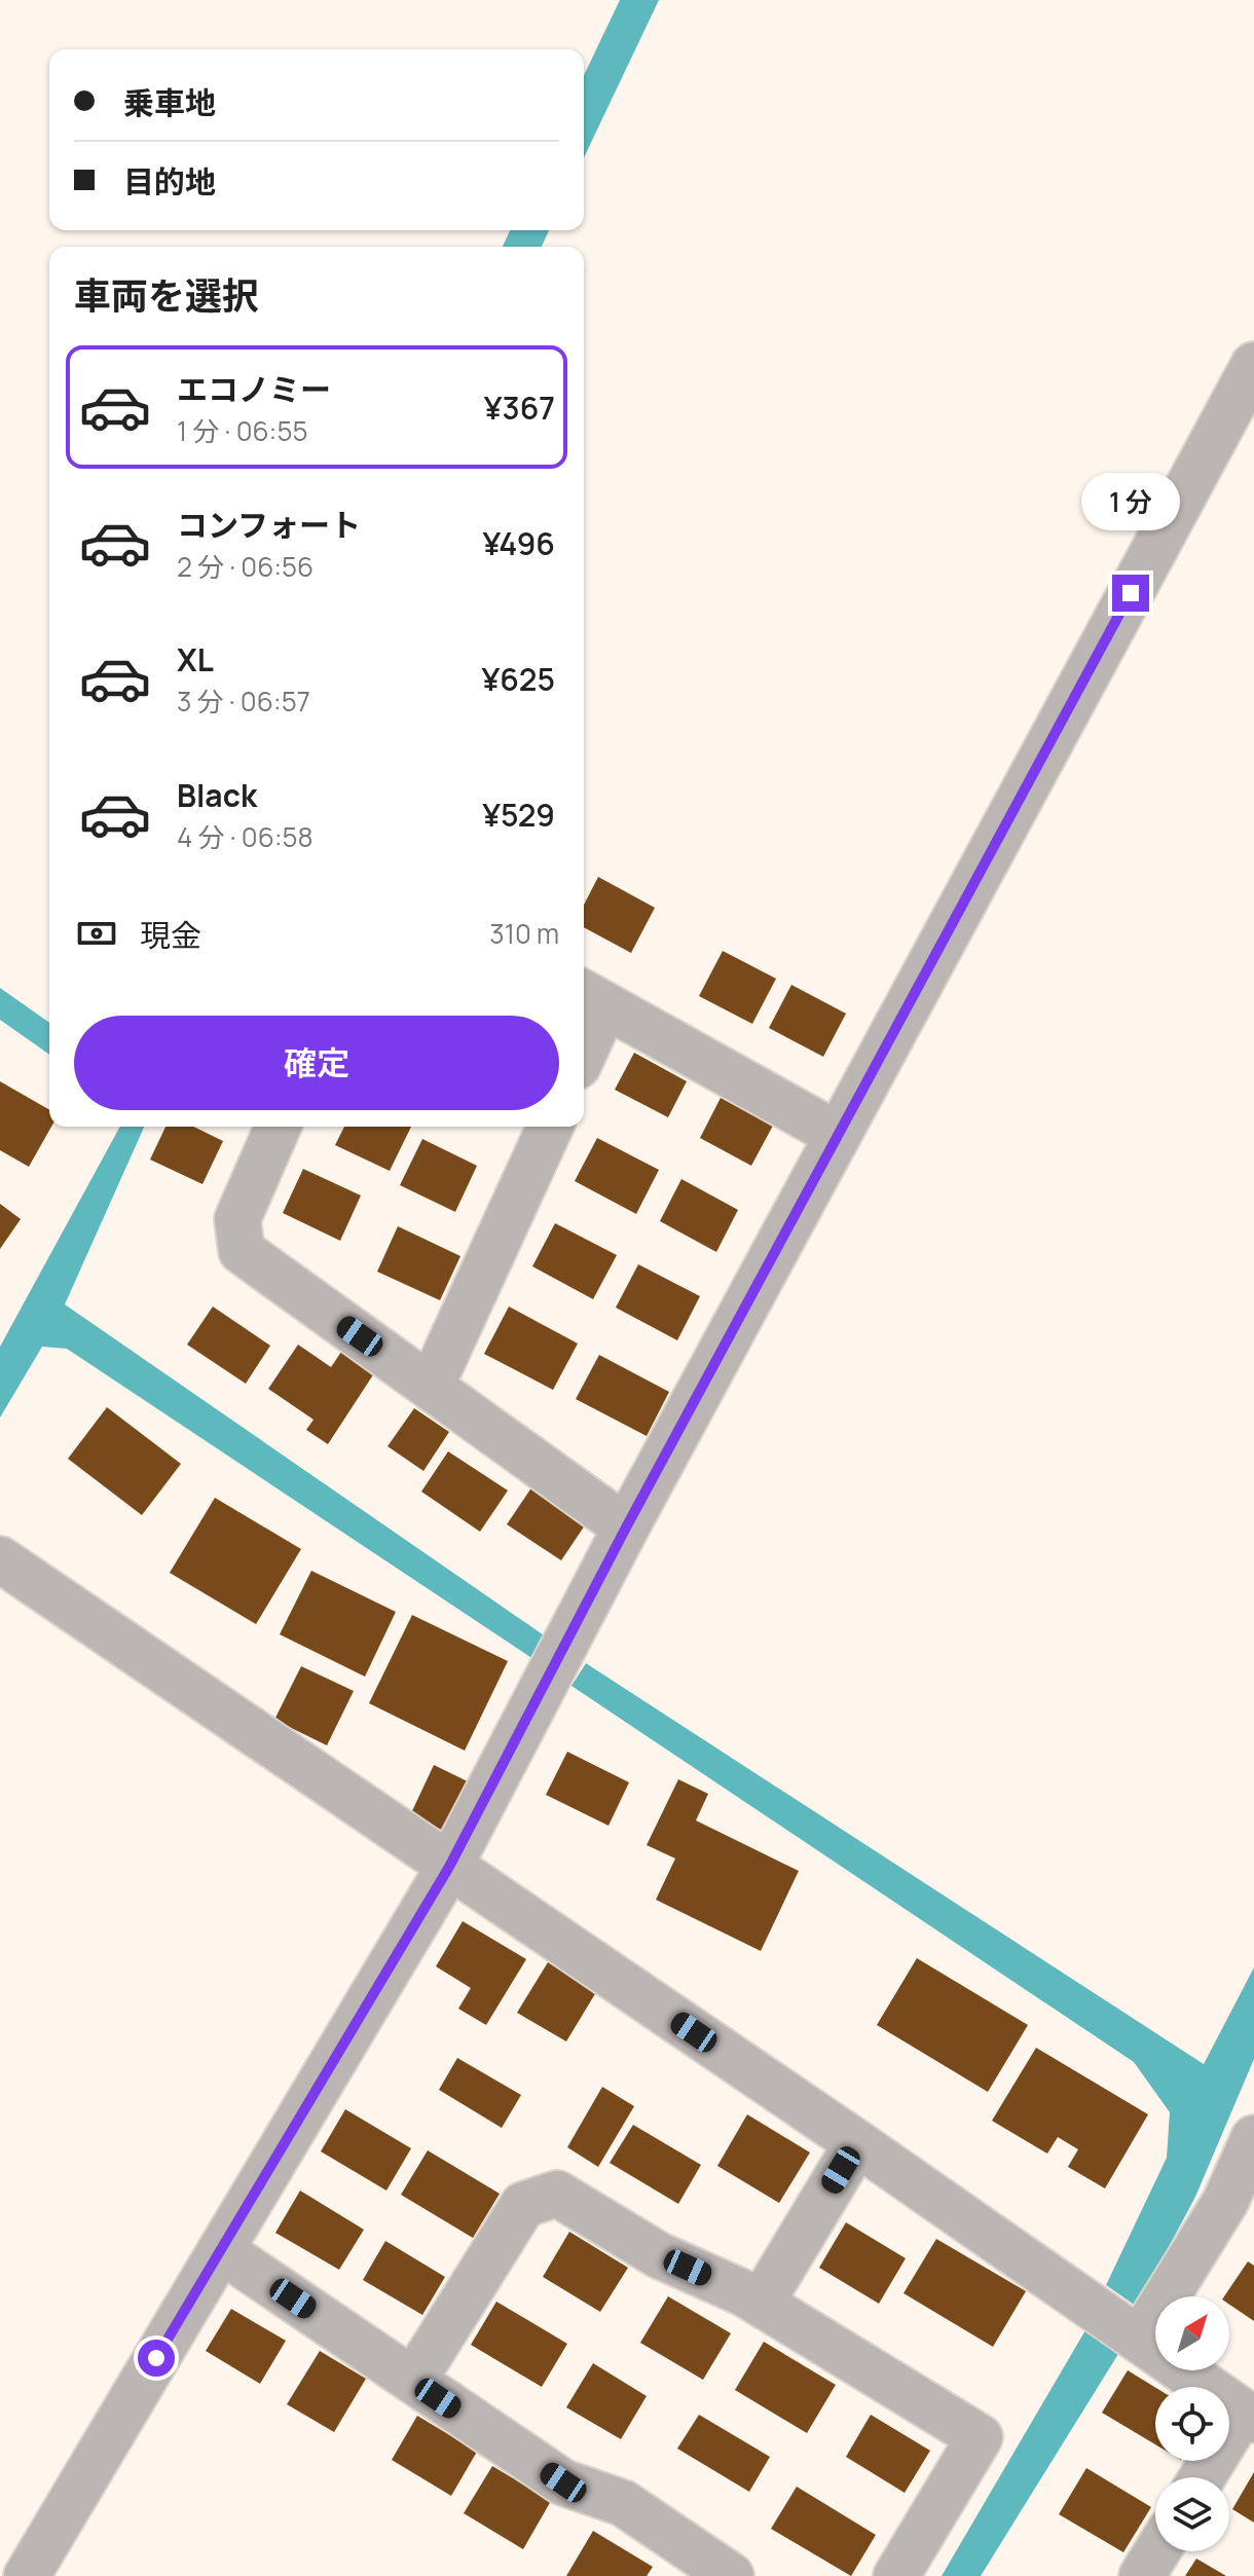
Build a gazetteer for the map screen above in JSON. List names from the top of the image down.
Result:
{
  "north": "top right",
  "page": {
    "banner": ["乗車地", "目的地"],
    "heading": "車両を選択",
    "list": [
      {
        "name": "エコノミー",
        "note": "1 分 · 06:55",
        "value": "¥367"
      },
      {
        "name": "コンフォート",
        "note": "2 分 · 06:56",
        "value": "¥496"
      },
      {
        "name": "XL",
        "note": "3 分 · 06:57",
        "value": "¥625"
      },
      {
        "name": "Black",
        "note": "4 分 · 06:58",
        "value": "¥529"
      }
    ],
    "bubble": "1 分",
    "pay": ["現金", "310 m"],
    "buttons": "確定"
  }
}
